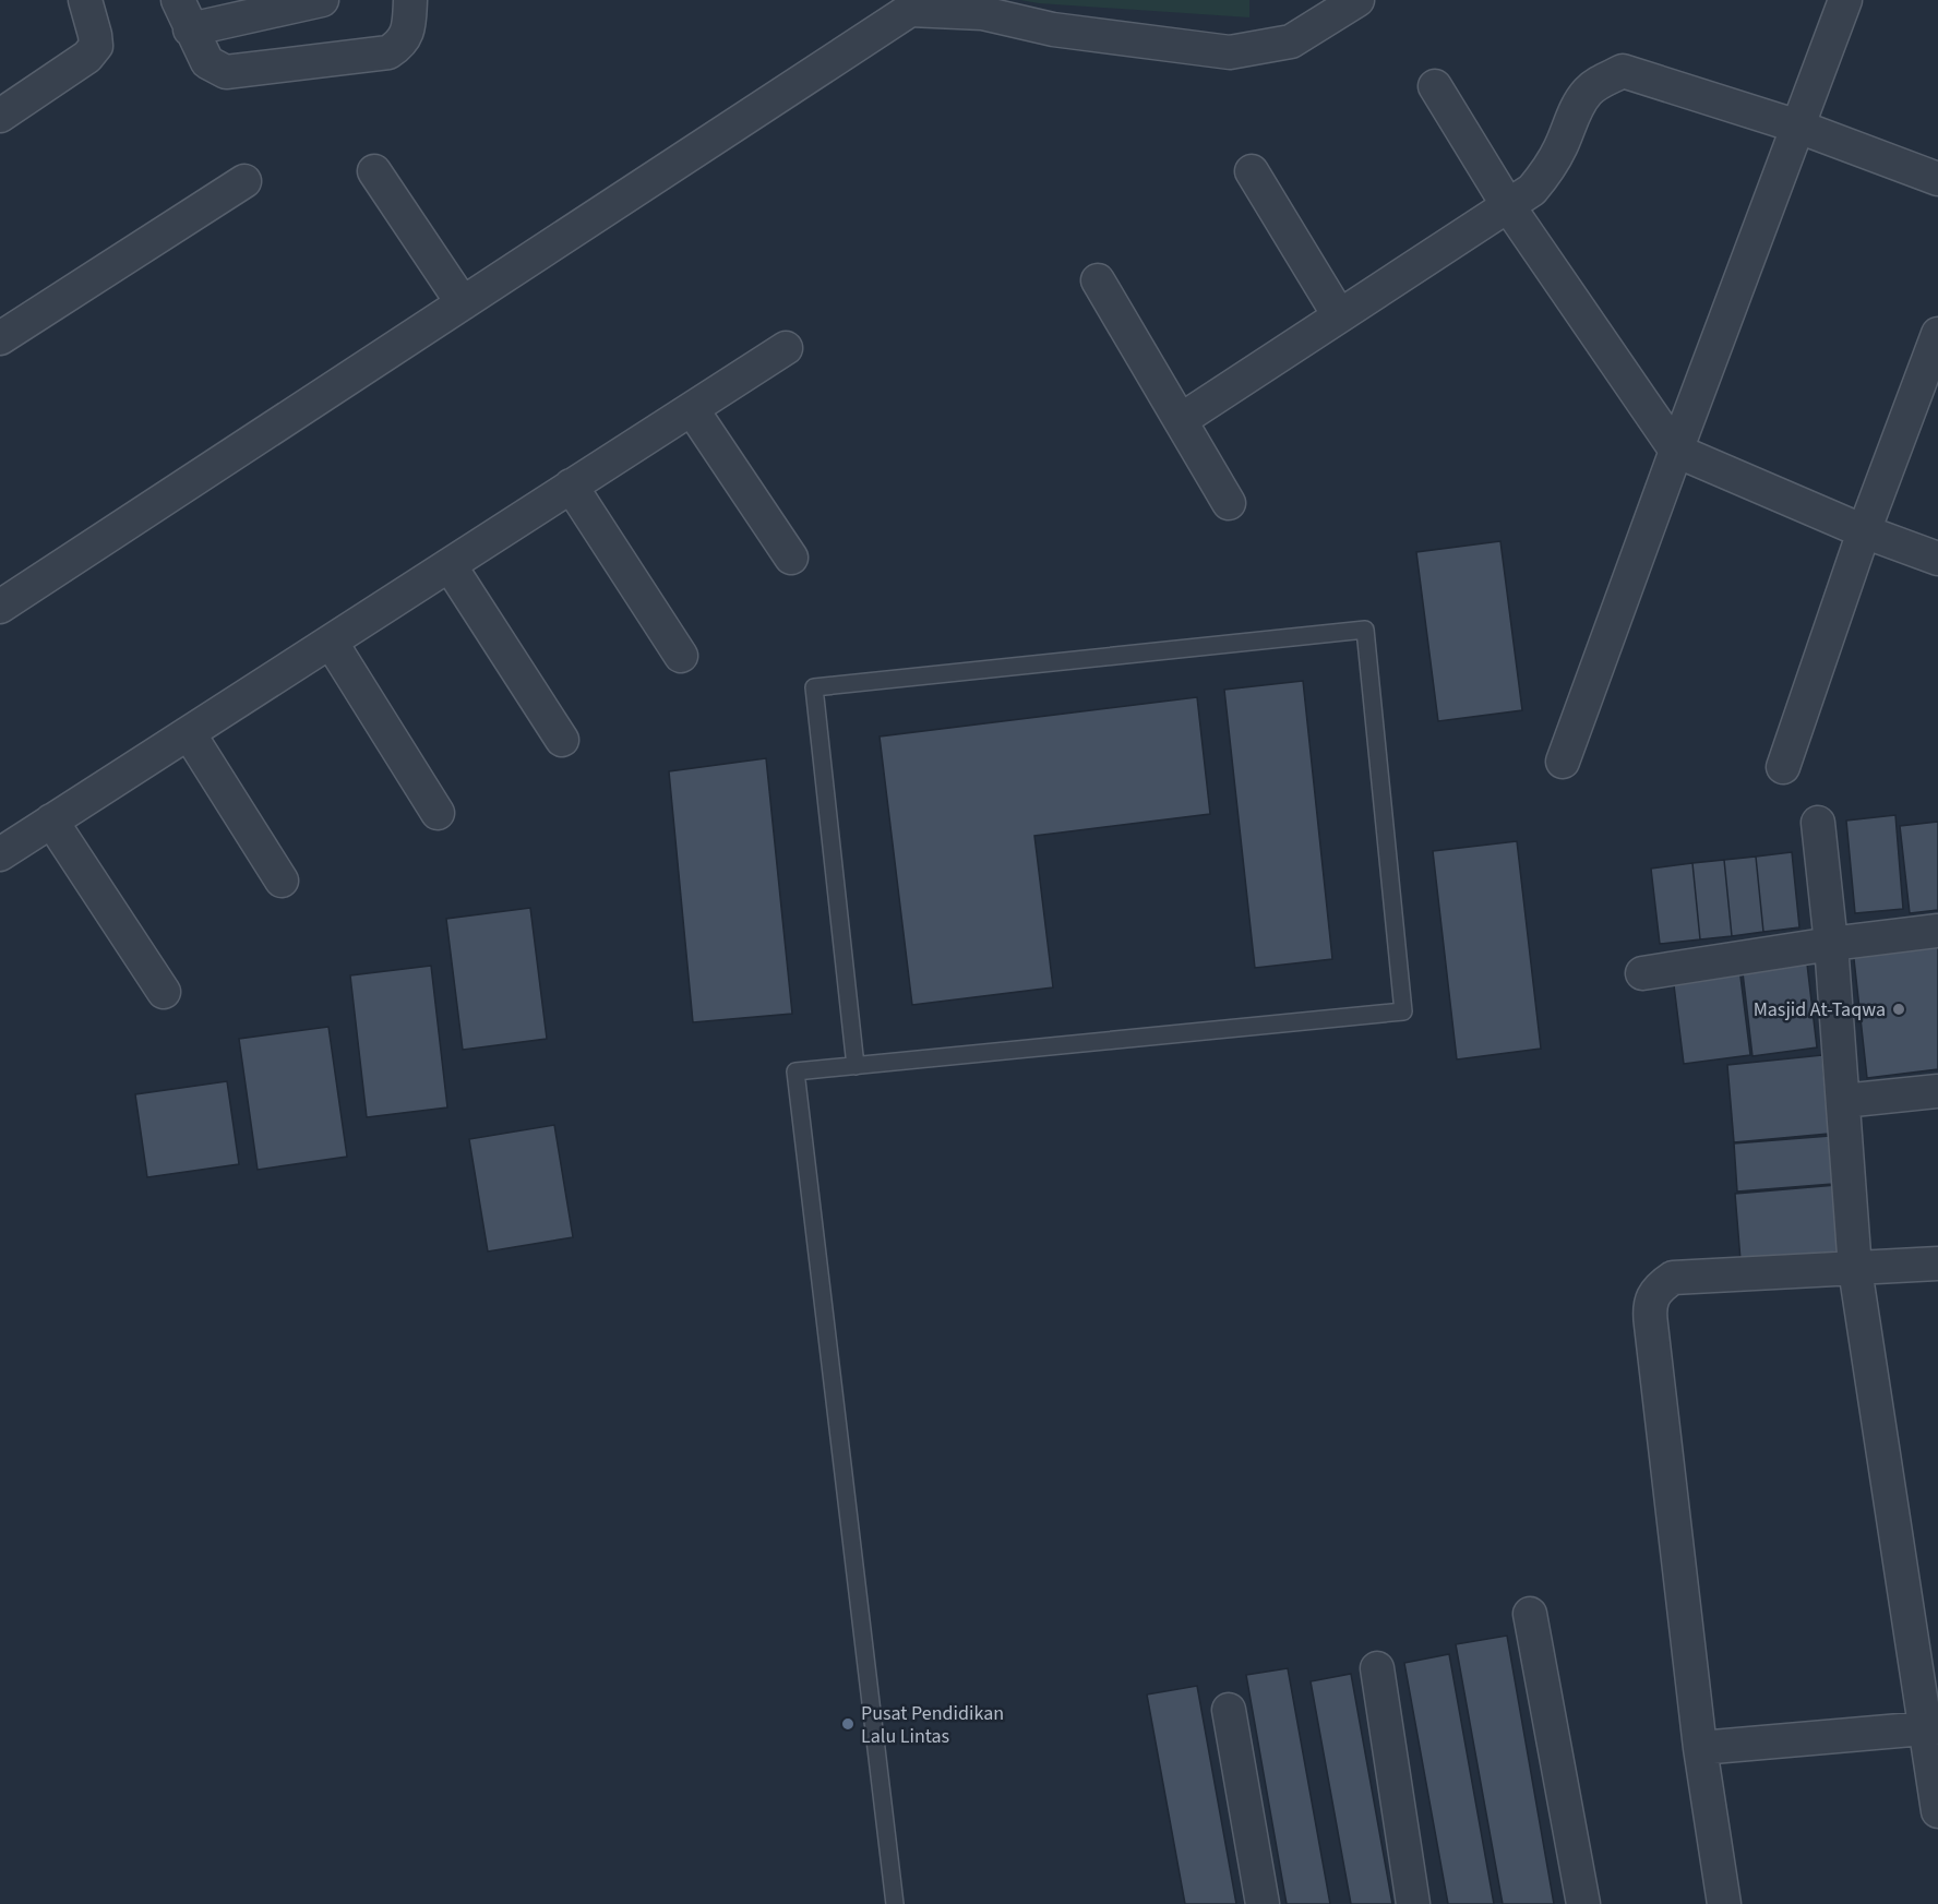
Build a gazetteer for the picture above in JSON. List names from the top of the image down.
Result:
{
  "places": ["Masjid At-Taqwa", "Pusat Pendidikan Lalu Lintas"]
}
